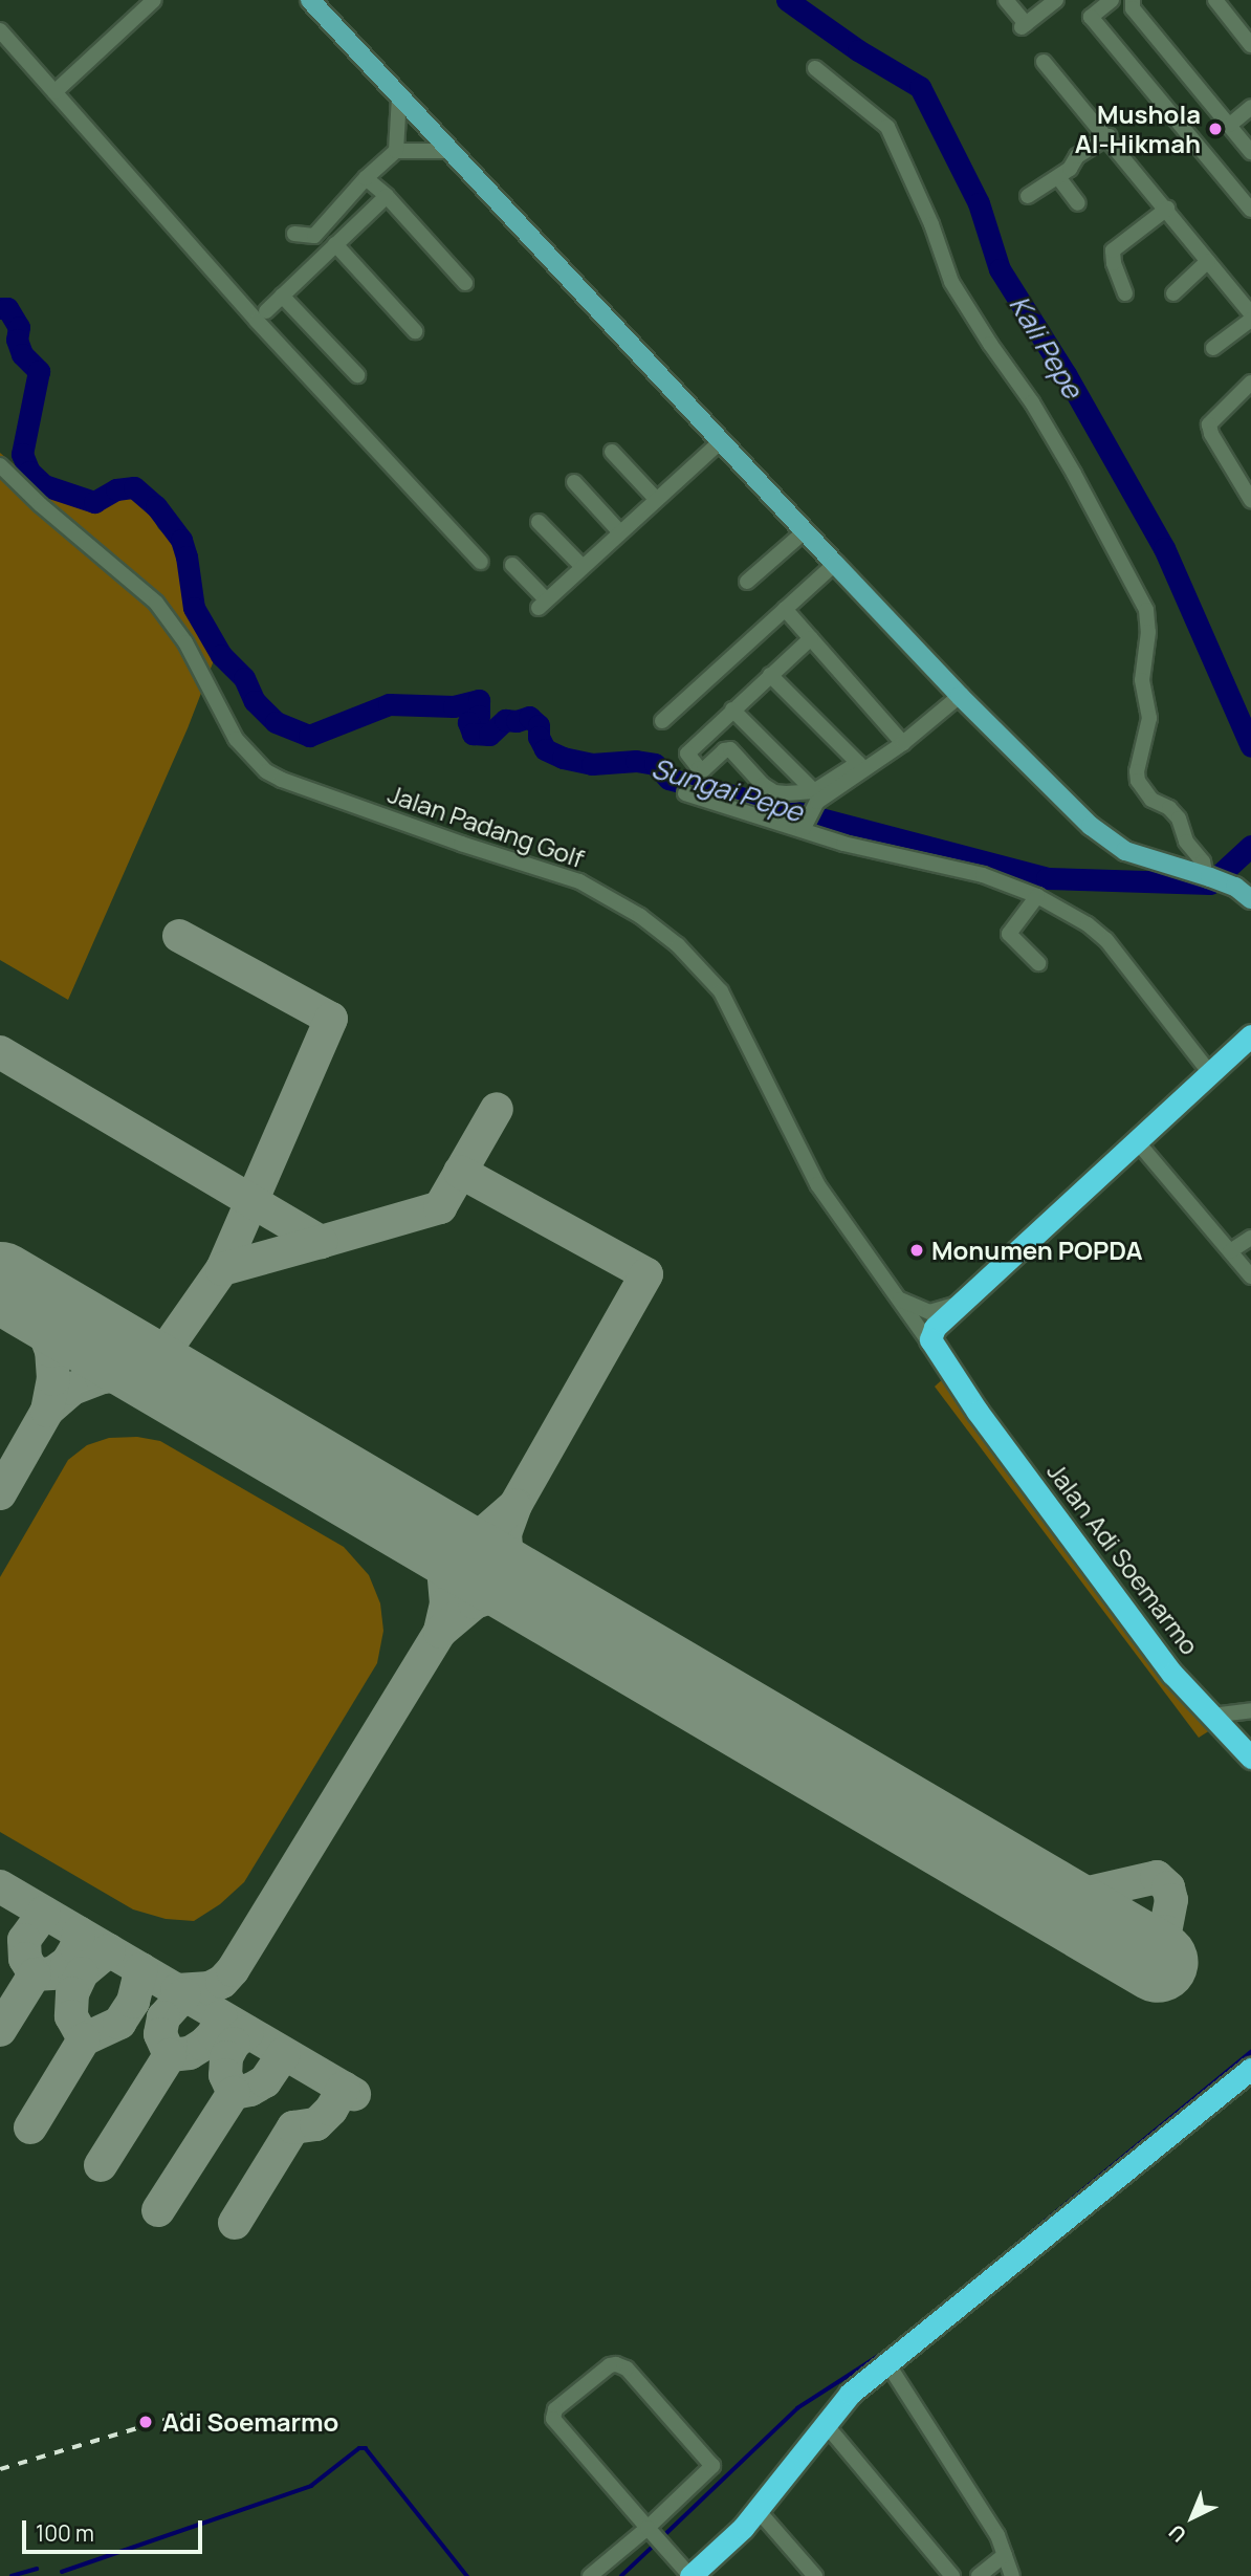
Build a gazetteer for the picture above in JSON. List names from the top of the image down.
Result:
{
  "streets": {
    "highway": ["Jalan Adi Soemarmo"],
    "street": ["Jalan Padang Golf"]
  },
  "crossings": [
    ["Jalan Padang Golf", "Jalan Adi Soemarmo"]
  ],
  "water": ["Kali Pepe", "Sungai Pepe"],
  "places": ["Mushola Al-Hikmah", "Monumen POPDA", "Adi Soemarmo"],
  "scale_bar": "100 m",
  "north": "bottom left"
}
